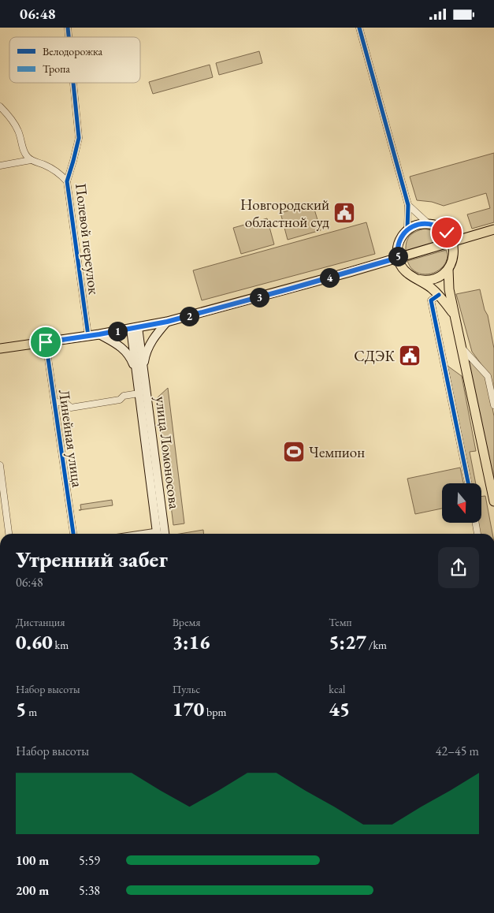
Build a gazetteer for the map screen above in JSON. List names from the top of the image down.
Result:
{
  "streets": {
    "main road": ["улица Ломоносова"],
    "street": ["Полевой переулок", "Линейная улица"]
  },
  "places": {
    "public building": ["Новгородский областной суд", "СДЭК"],
    "sports": ["Чемпион"]
  },
  "legend": ["Велодорожка", "Тропа"],
  "north": "bottom",
  "page": {
    "status": "06:48",
    "pins": [
      "5",
      "4",
      "3",
      "2",
      "1"
    ],
    "heading": ["Утренний забег", "06:48"],
    "stats": [
      ["Дистанция", "0.60 km"],
      ["Время", "3:16"],
      ["Темп", "5:27 /km"],
      ["Набор высоты", "5 m"],
      ["Пульс", "170 bpm"],
      ["kcal", "45"]
    ],
    "chart": ["Набор высоты", "42–45 m"],
    "list": [
      {
        "name": "100 m",
        "note": "5:59"
      },
      {
        "name": "200 m",
        "note": "5:38"
      }
    ]
  }
}
